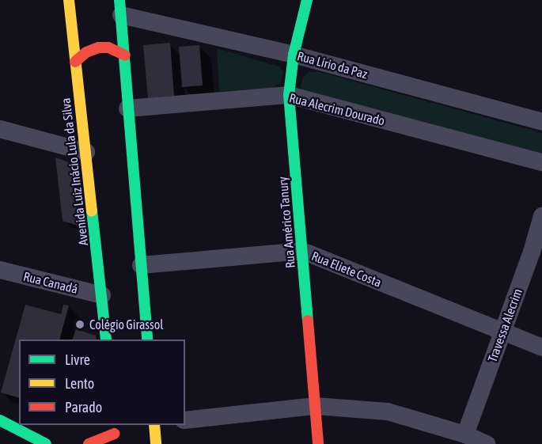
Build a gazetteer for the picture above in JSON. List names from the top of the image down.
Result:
{
  "streets": {
    "street": [
      "Rua Lírio da Paz",
      "Rua Alecrim Dourado",
      "Avenida Luiz Inácio Lula da Silva",
      "Rua Américo Tanury",
      "Rua Eliete Costa",
      "Rua Canadá",
      "Travessa Alecrim"
    ]
  },
  "crossings": [
    ["Rua Lírio da Paz", "Rua Américo Tanury"],
    ["Rua Alecrim Dourado", "Rua Américo Tanury"],
    ["Avenida Luiz Inácio Lula da Silva", "Rua Canadá"],
    ["Rua Américo Tanury", "Rua Eliete Costa"],
    ["Rua Eliete Costa", "Travessa Alecrim"]
  ],
  "places": ["Colégio Girassol"],
  "legend": ["Livre", "Lento", "Parado"]
}
